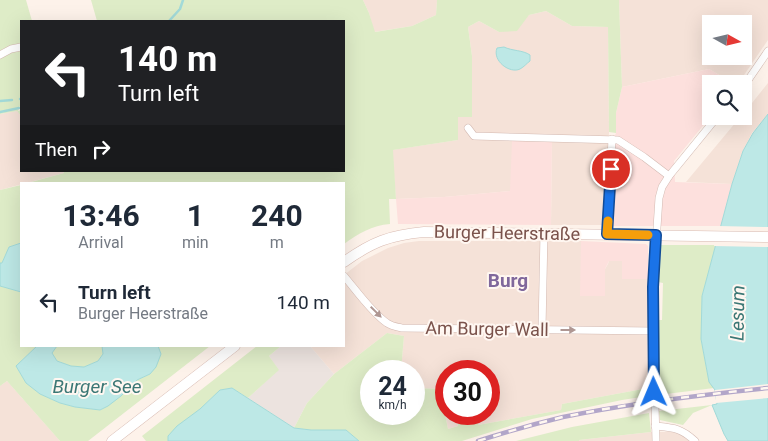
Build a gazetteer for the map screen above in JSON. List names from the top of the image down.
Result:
{
  "streets": {
    "main road": ["Burger Heerstraße"],
    "street": ["Am Burger Wall"]
  },
  "one_way": ["Am Burger Wall"],
  "districts": ["Burg"],
  "water": ["Lesum", "Burger See"],
  "north": "right",
  "page": {
    "turn": ["140 m", "Turn left"],
    "then": "Then",
    "eta": [
      "13:46",
      "Arrival",
      "1",
      "min",
      "240",
      "m"
    ],
    "list": [
      {
        "name": "Turn left",
        "note": "Burger Heerstraße",
        "value": "140 m"
      }
    ],
    "speed": "24 km/h",
    "limit": "30"
  }
}
